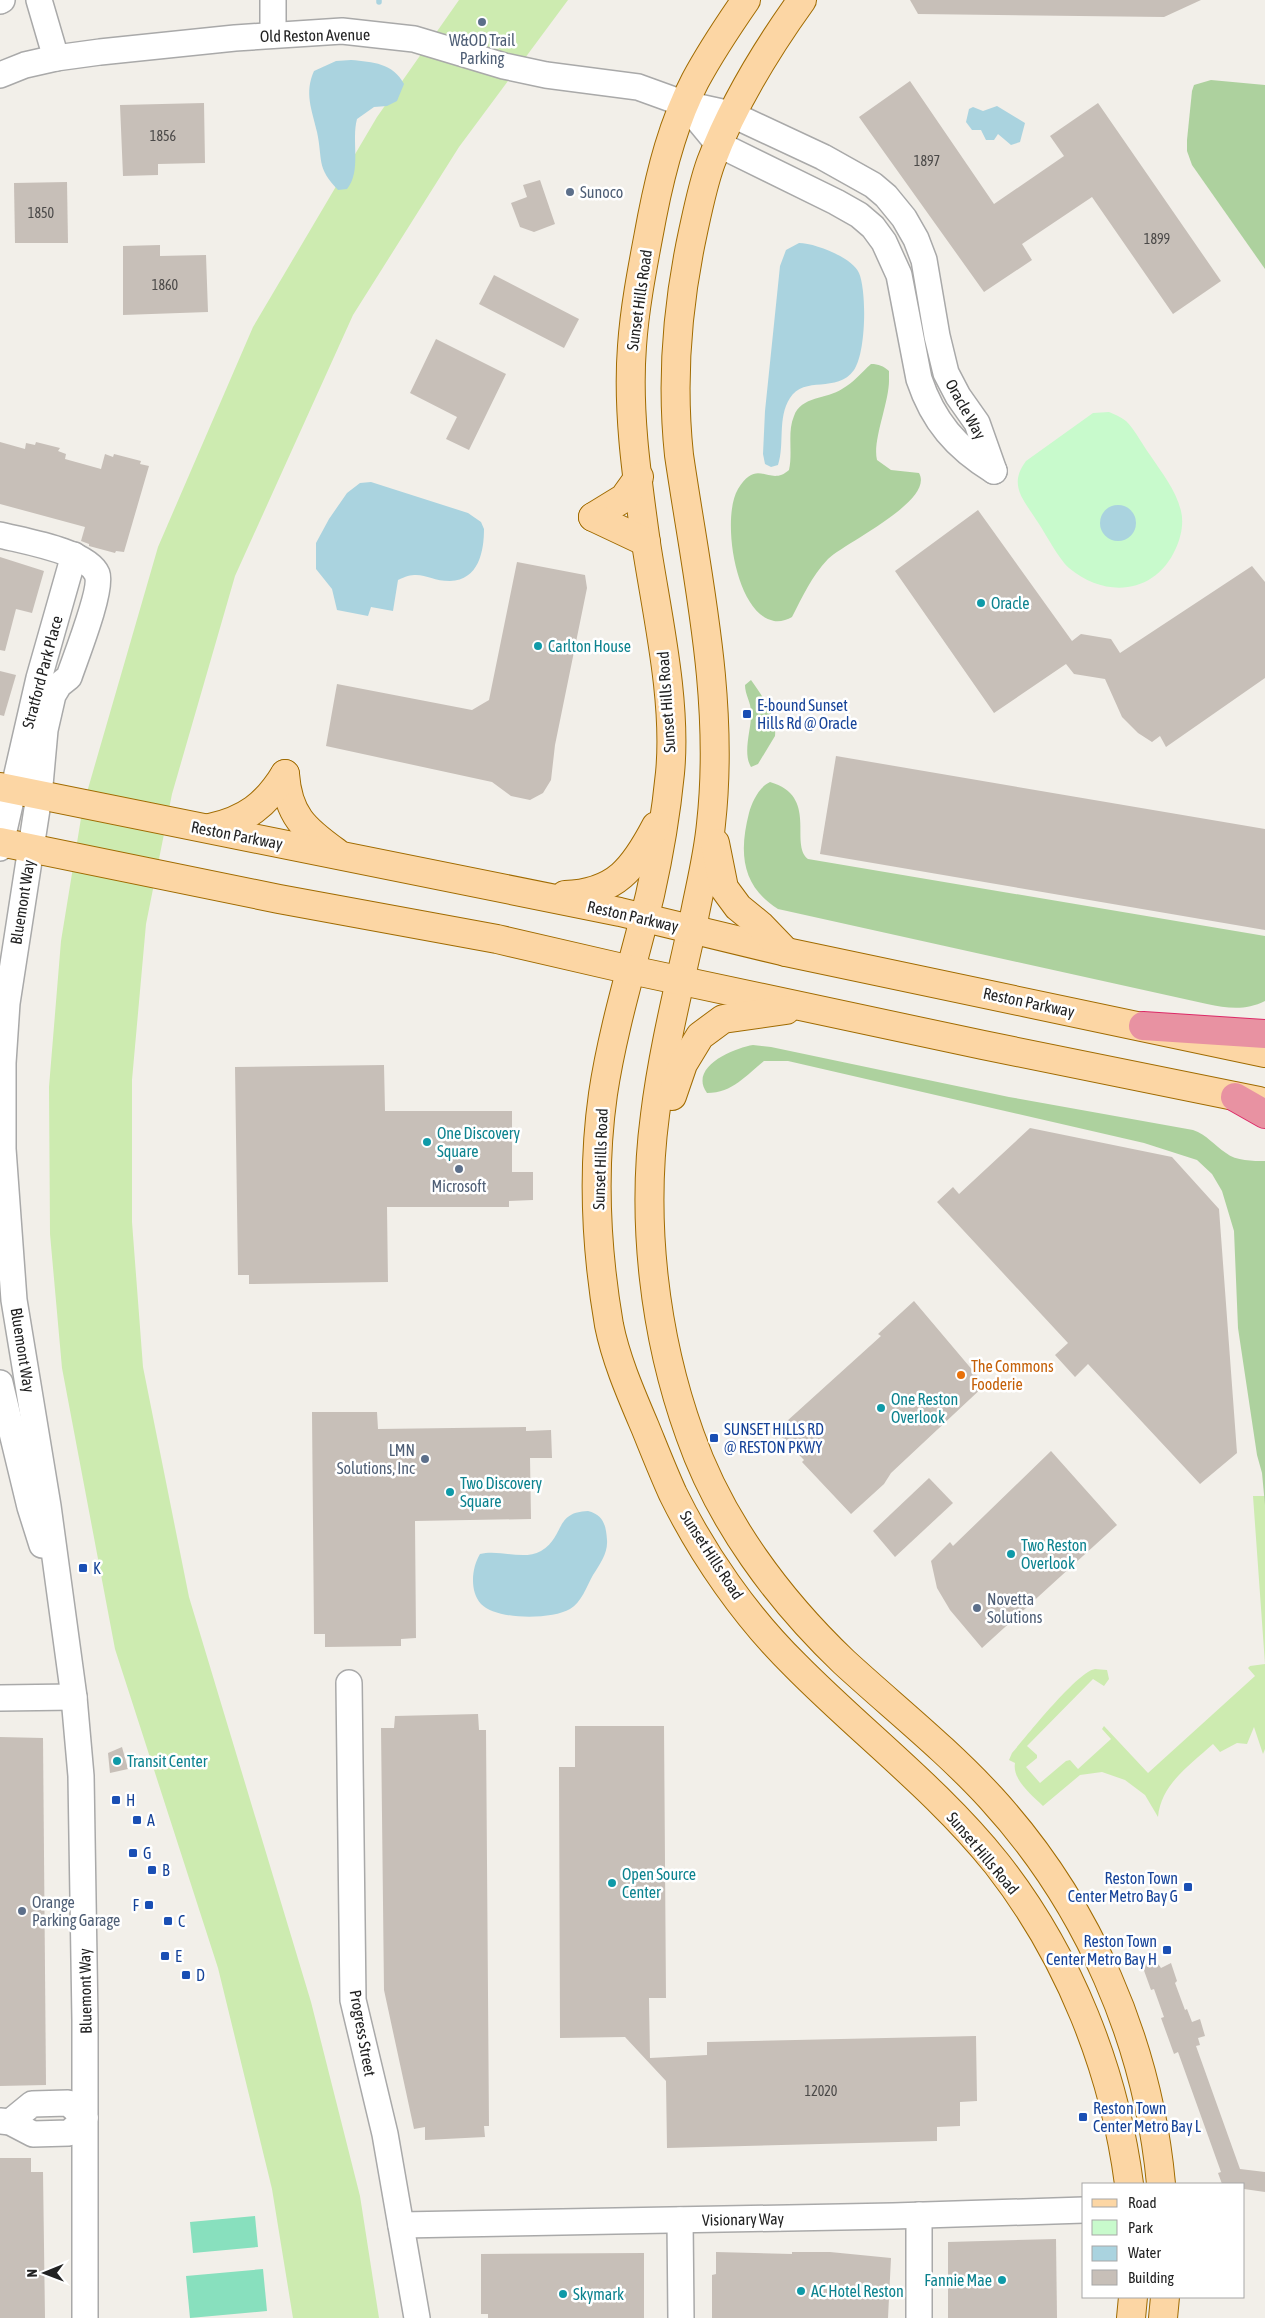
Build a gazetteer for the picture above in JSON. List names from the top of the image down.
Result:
{
  "streets": {
    "main road": ["Sunset Hills Road", "Reston Parkway"],
    "street": [
      "Old Reston Avenue",
      "Oracle Way",
      "Stratford Park Place",
      "Bluemont Way",
      "Progress Street",
      "Visionary Way"
    ]
  },
  "crossings": [
    ["Old Reston Avenue", "Sunset Hills Road"],
    ["Old Reston Avenue", "Oracle Way"],
    ["Sunset Hills Road", "Oracle Way"],
    ["Sunset Hills Road", "Reston Parkway"],
    ["Stratford Park Place", "Reston Parkway"],
    ["Stratford Park Place", "Bluemont Way"],
    ["Reston Parkway", "Bluemont Way"],
    ["Progress Street", "Visionary Way"]
  ],
  "places": {
    "other": [
      "W&OD Trail Parking",
      "Sunoco",
      "Oracle",
      "Carlton House",
      "One Discovery Square",
      "Microsoft",
      "The Commons Fooderie",
      "One Reston Overlook",
      "LMN Solutions, Inc",
      "Two Discovery Square",
      "Two Reston Overlook",
      "Novetta Solutions",
      "Transit Center",
      "Open Source Center",
      "Orange Parking Garage",
      "Fannie Mae",
      "AC Hotel Reston",
      "Skymark"
    ],
    "transit": [
      "E-bound Sunset Hills Rd @ Oracle",
      "SUNSET HILLS RD @ RESTON PKWY",
      "K",
      "H",
      "A",
      "G",
      "B",
      "Reston Town Center Metro Bay G",
      "F",
      "C",
      "Reston Town Center Metro Bay H",
      "E",
      "D",
      "Reston Town Center Metro Bay L"
    ]
  },
  "house_numbers": [
    "1856",
    "1897",
    "1850",
    "1899",
    "1860",
    "12020"
  ],
  "legend": [
    "Road",
    "Park",
    "Water",
    "Building"
  ],
  "north": "left"
}
